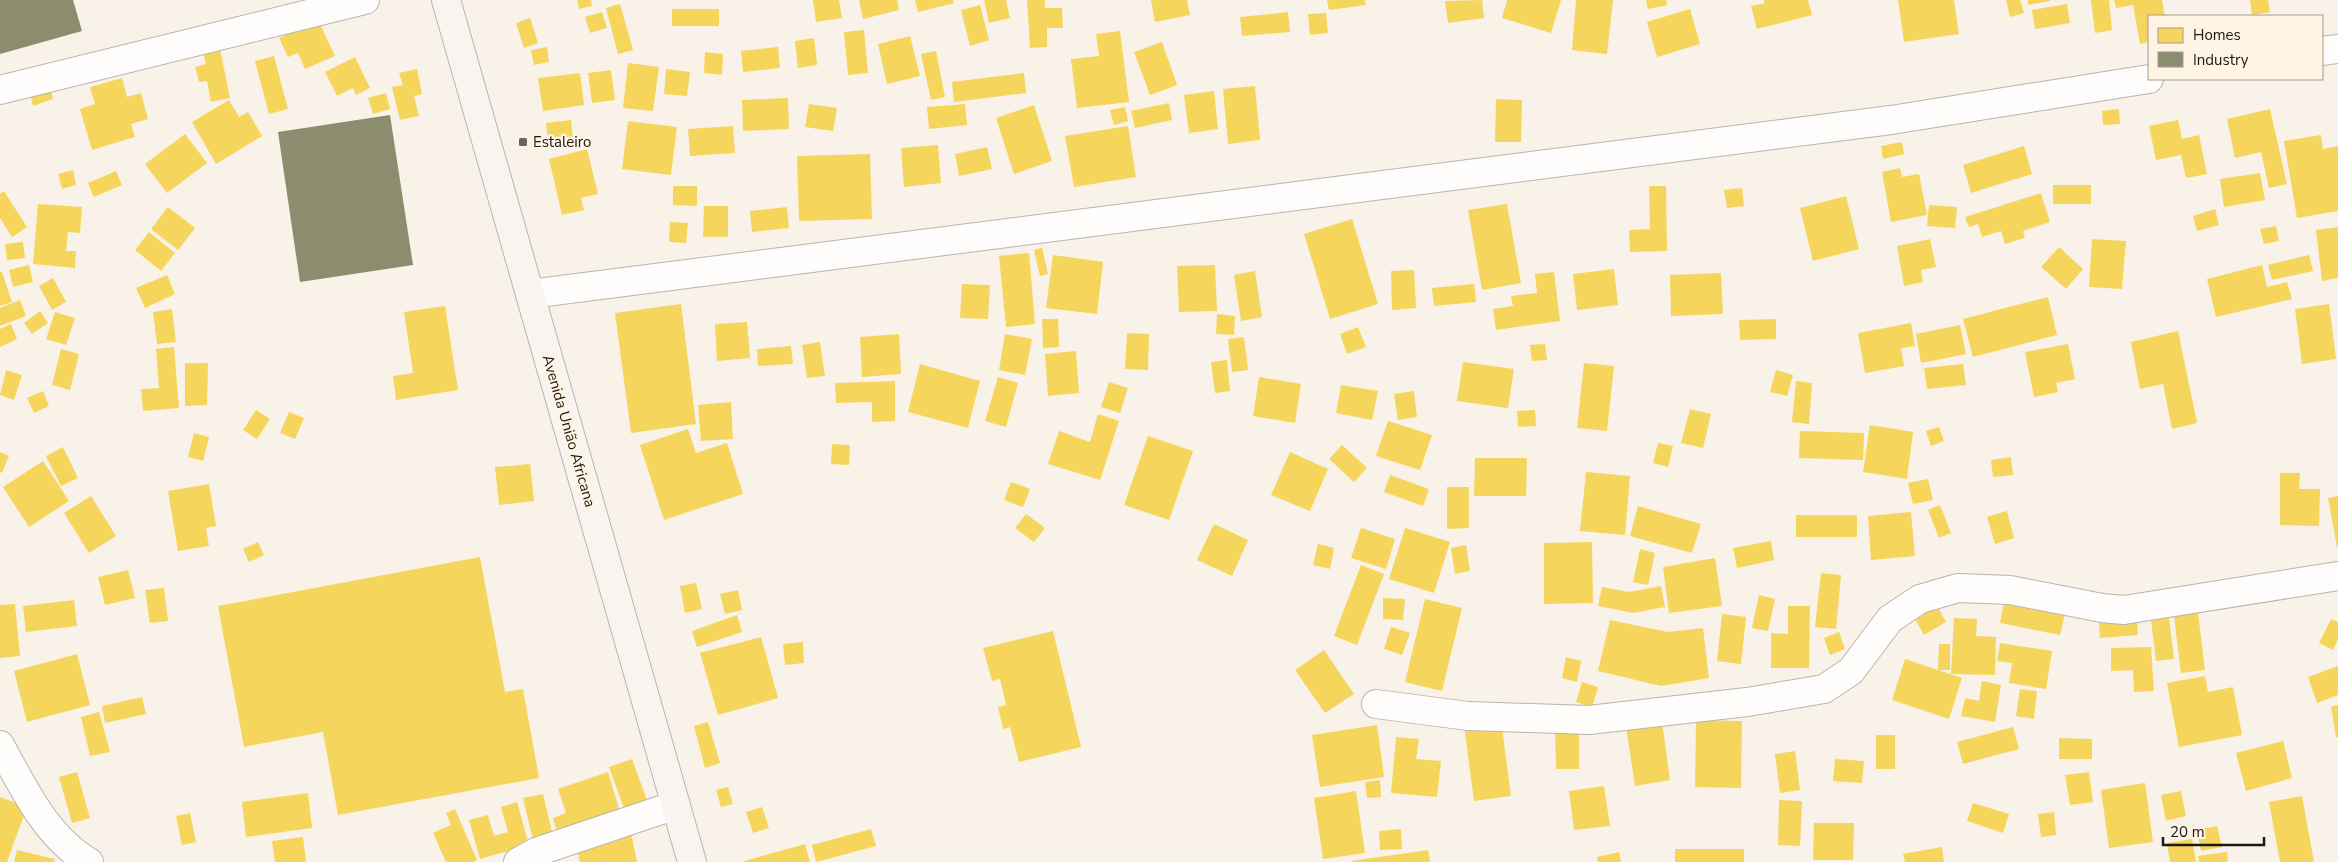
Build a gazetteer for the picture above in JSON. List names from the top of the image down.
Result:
{
  "streets": {
    "main road": ["Avenida União Africana"]
  },
  "places": {
    "transit": ["Estaleiro"]
  },
  "legend": ["Homes", "Industry"],
  "scale_bar": "20 m"
}
